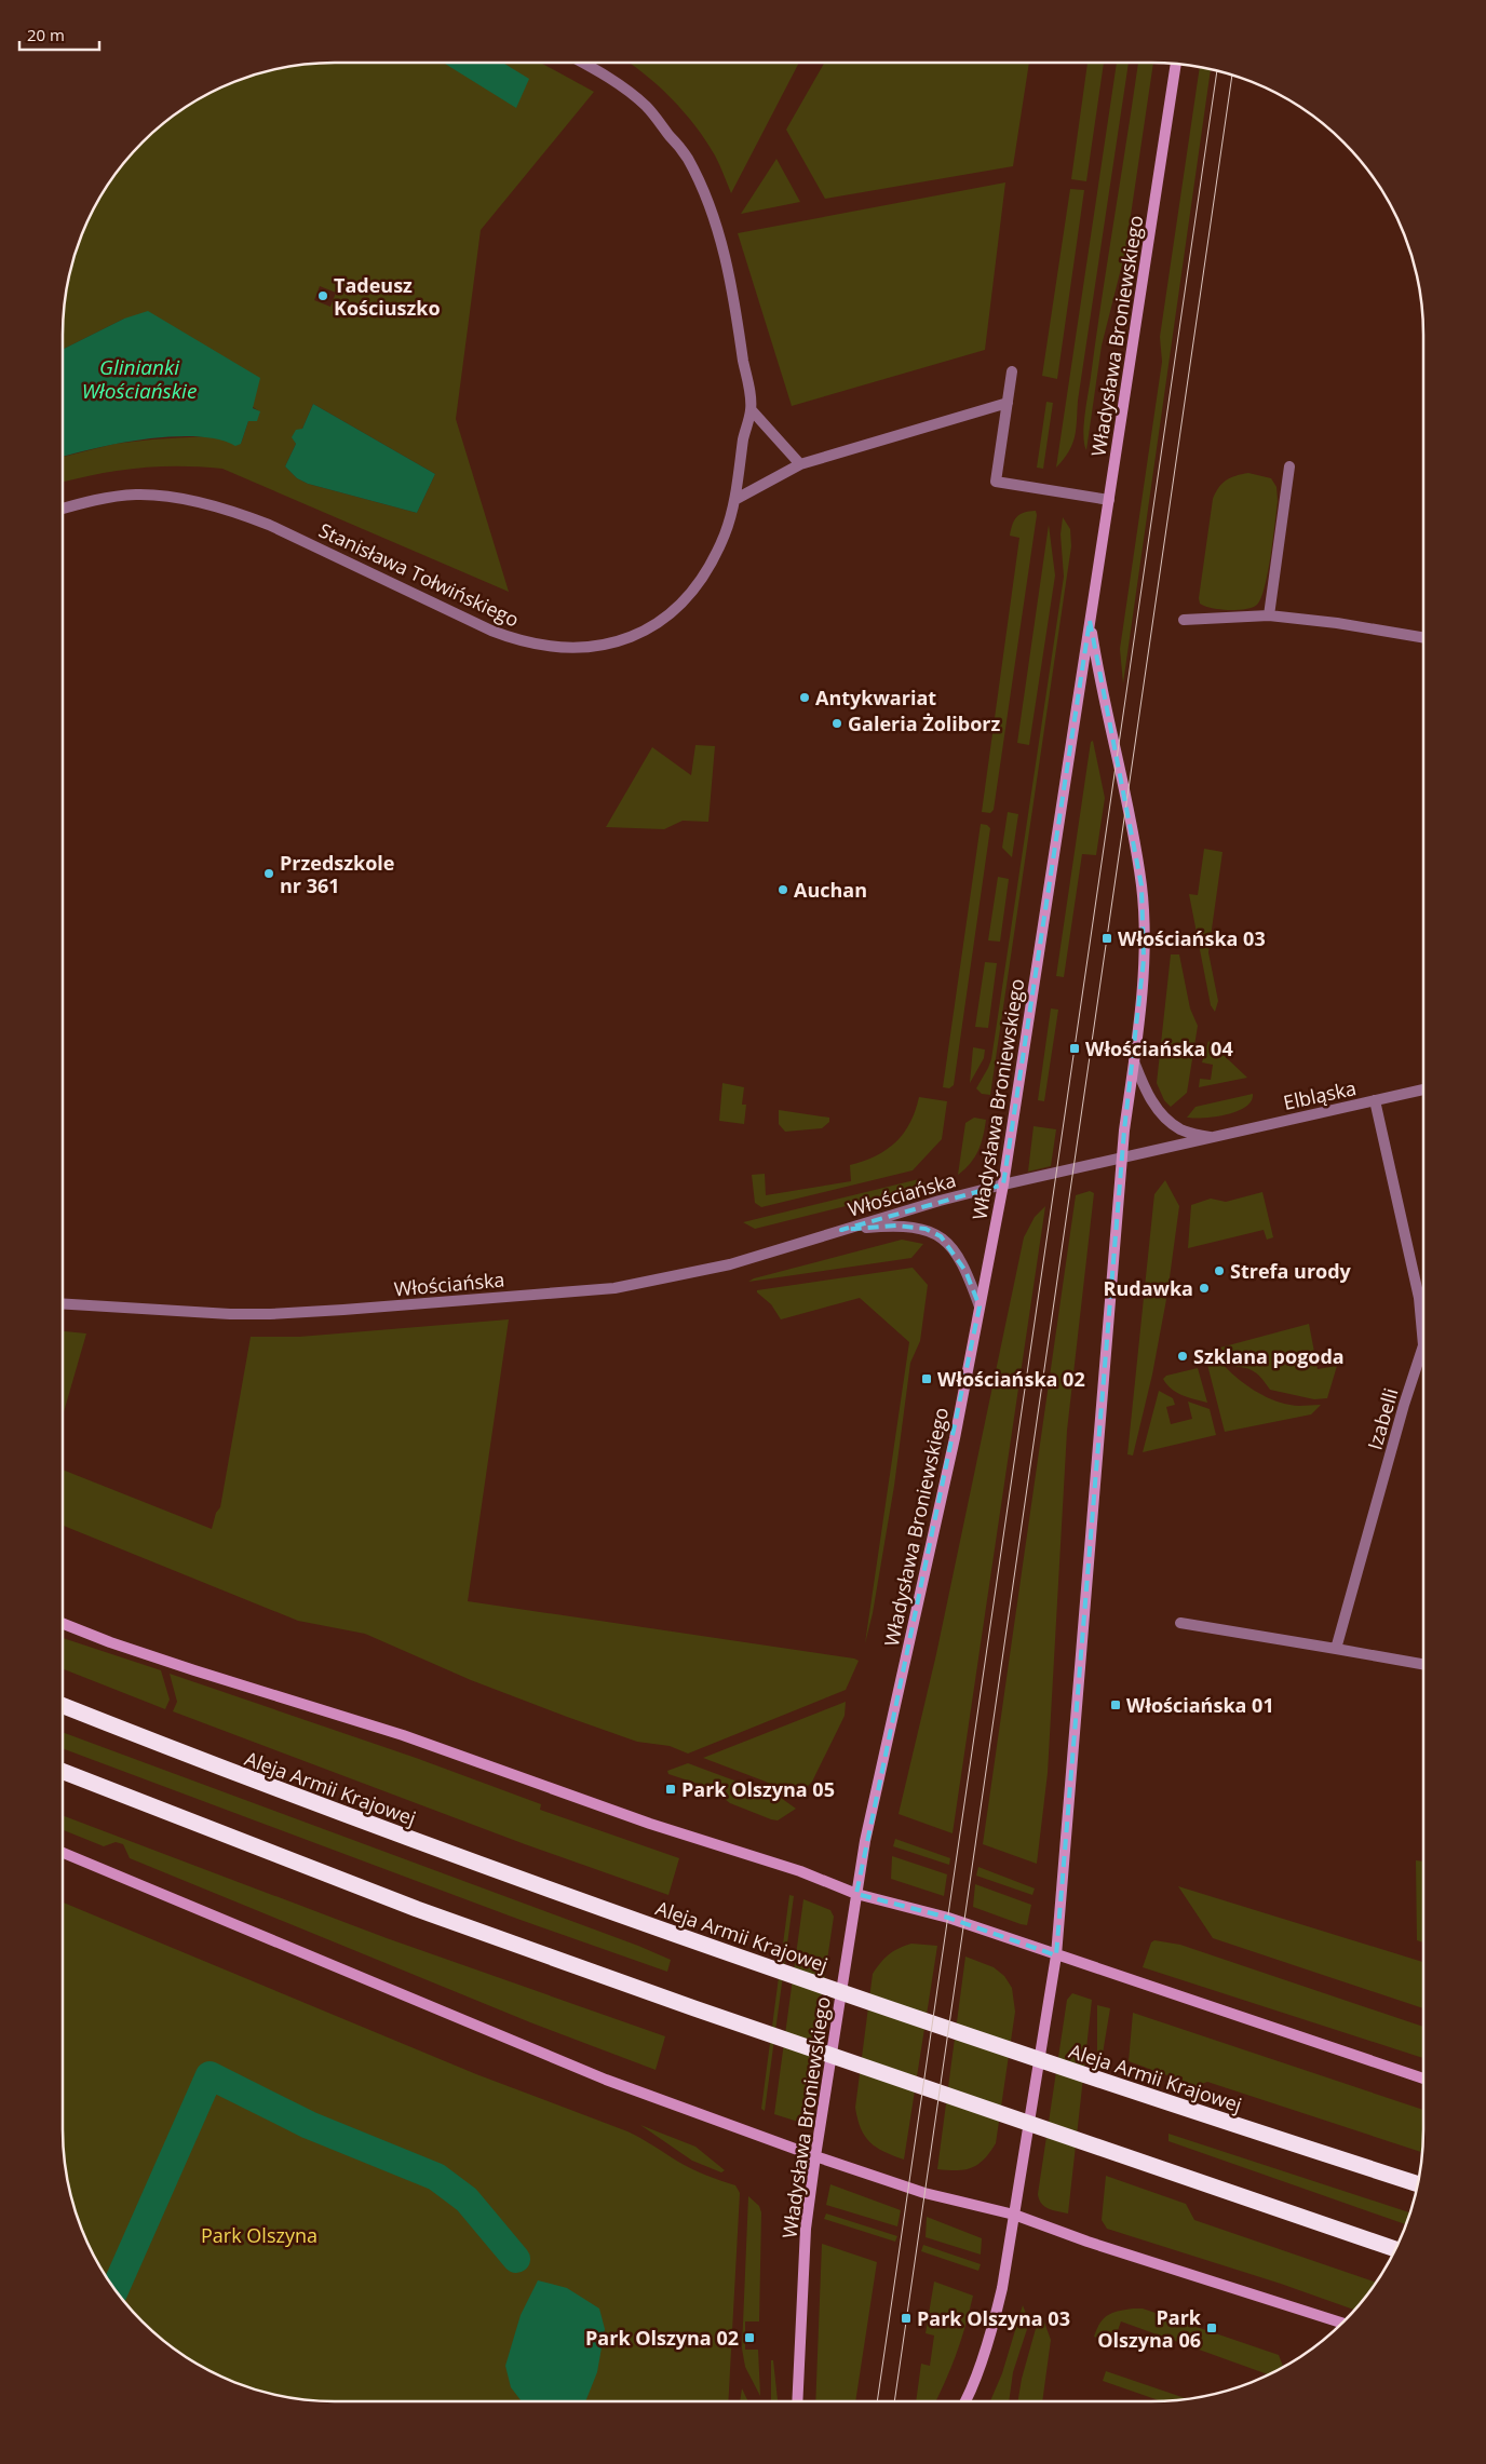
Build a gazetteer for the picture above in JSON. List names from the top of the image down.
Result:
{
  "streets": {
    "highway": ["Aleja Armii Krajowej"],
    "main road": ["Władysława Broniewskiego"],
    "street": [
      "Stanisława Tołwińskiego",
      "Elbląska",
      "Włościańska",
      "Izabelli"
    ]
  },
  "crossings": [
    ["Władysława Broniewskiego", "Elbląska"],
    ["Władysława Broniewskiego", "Włościańska"],
    ["Elbląska", "Włościańska"],
    ["Elbląska", "Izabelli"]
  ],
  "water": ["Glinianki Włościańskie"],
  "parks": ["Park Olszyna"],
  "places": {
    "other": [
      "Tadeusz Kościuszko",
      "Antykwariat",
      "Galeria Żoliborz",
      "Przedszkole nr 361",
      "Auchan",
      "Strefa urody",
      "Rudawka",
      "Szklana pogoda"
    ],
    "transit": [
      "Włościańska 03",
      "Włościańska 04",
      "Włościańska 02",
      "Włościańska 01",
      "Park Olszyna 05",
      "Park Olszyna 03",
      "Park Olszyna 06",
      "Park Olszyna 02"
    ]
  },
  "scale_bar": "20 m"
}
